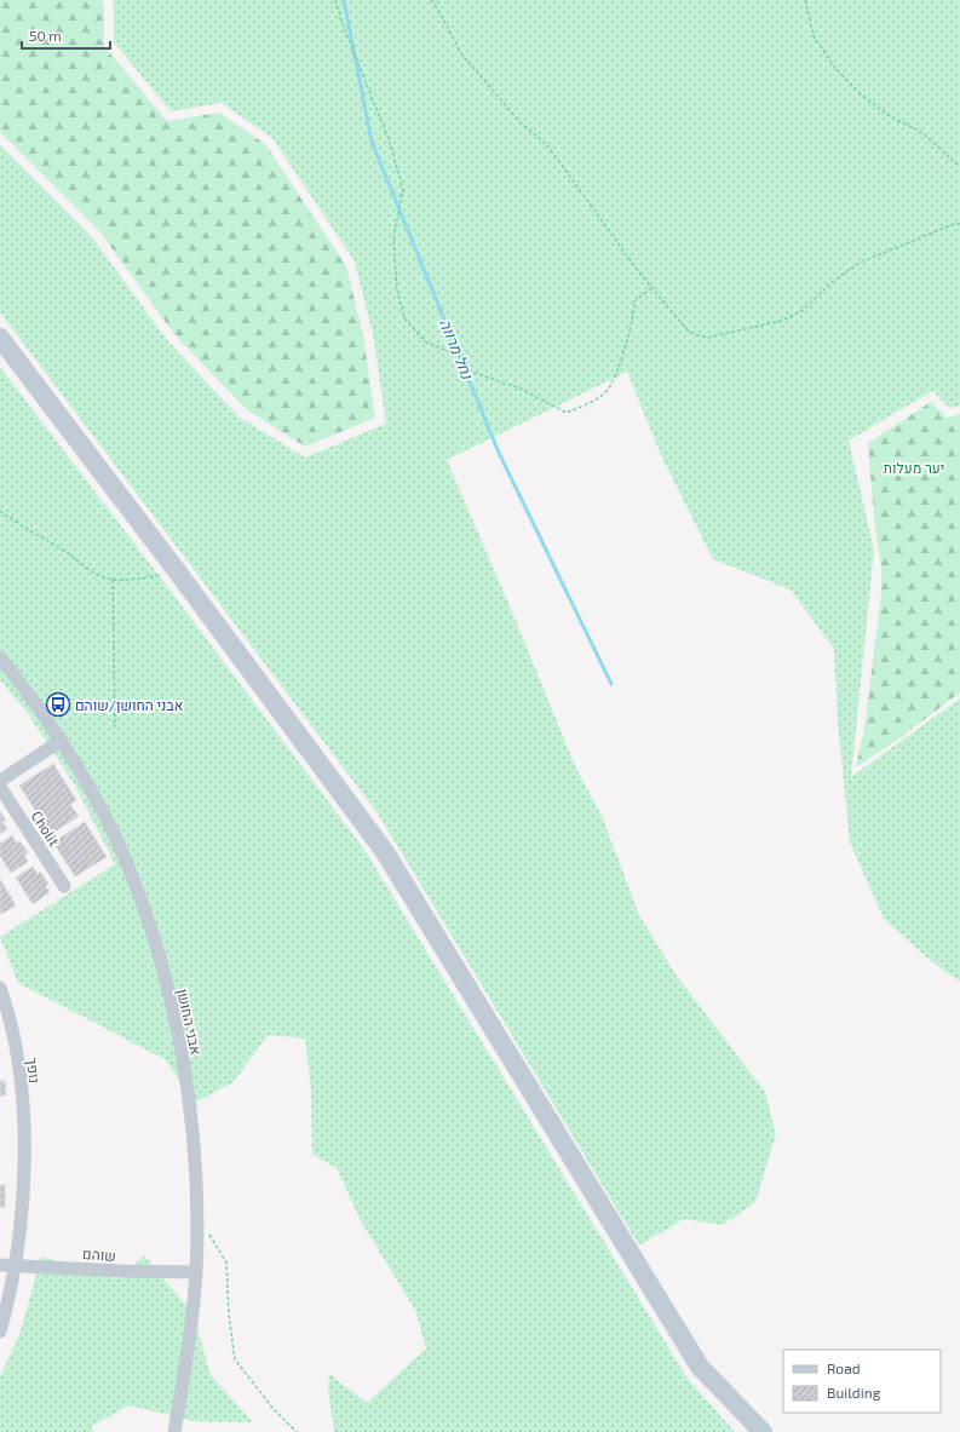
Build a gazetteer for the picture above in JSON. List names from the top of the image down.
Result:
{
  "streets": {
    "street": [
      "Cholit",
      "אבני החושן",
      "נופך",
      "שוהם"
    ]
  },
  "crossings": [
    ["אבני החושן", "שוהם"],
    ["נופך", "שוהם"]
  ],
  "water": ["נחל מרווה"],
  "parks": ["יער מעלות"],
  "places": {
    "bus stop": ["אבני החושן/שוהם"]
  },
  "legend": ["Road", "Building"],
  "scale_bar": "50 m"
}
